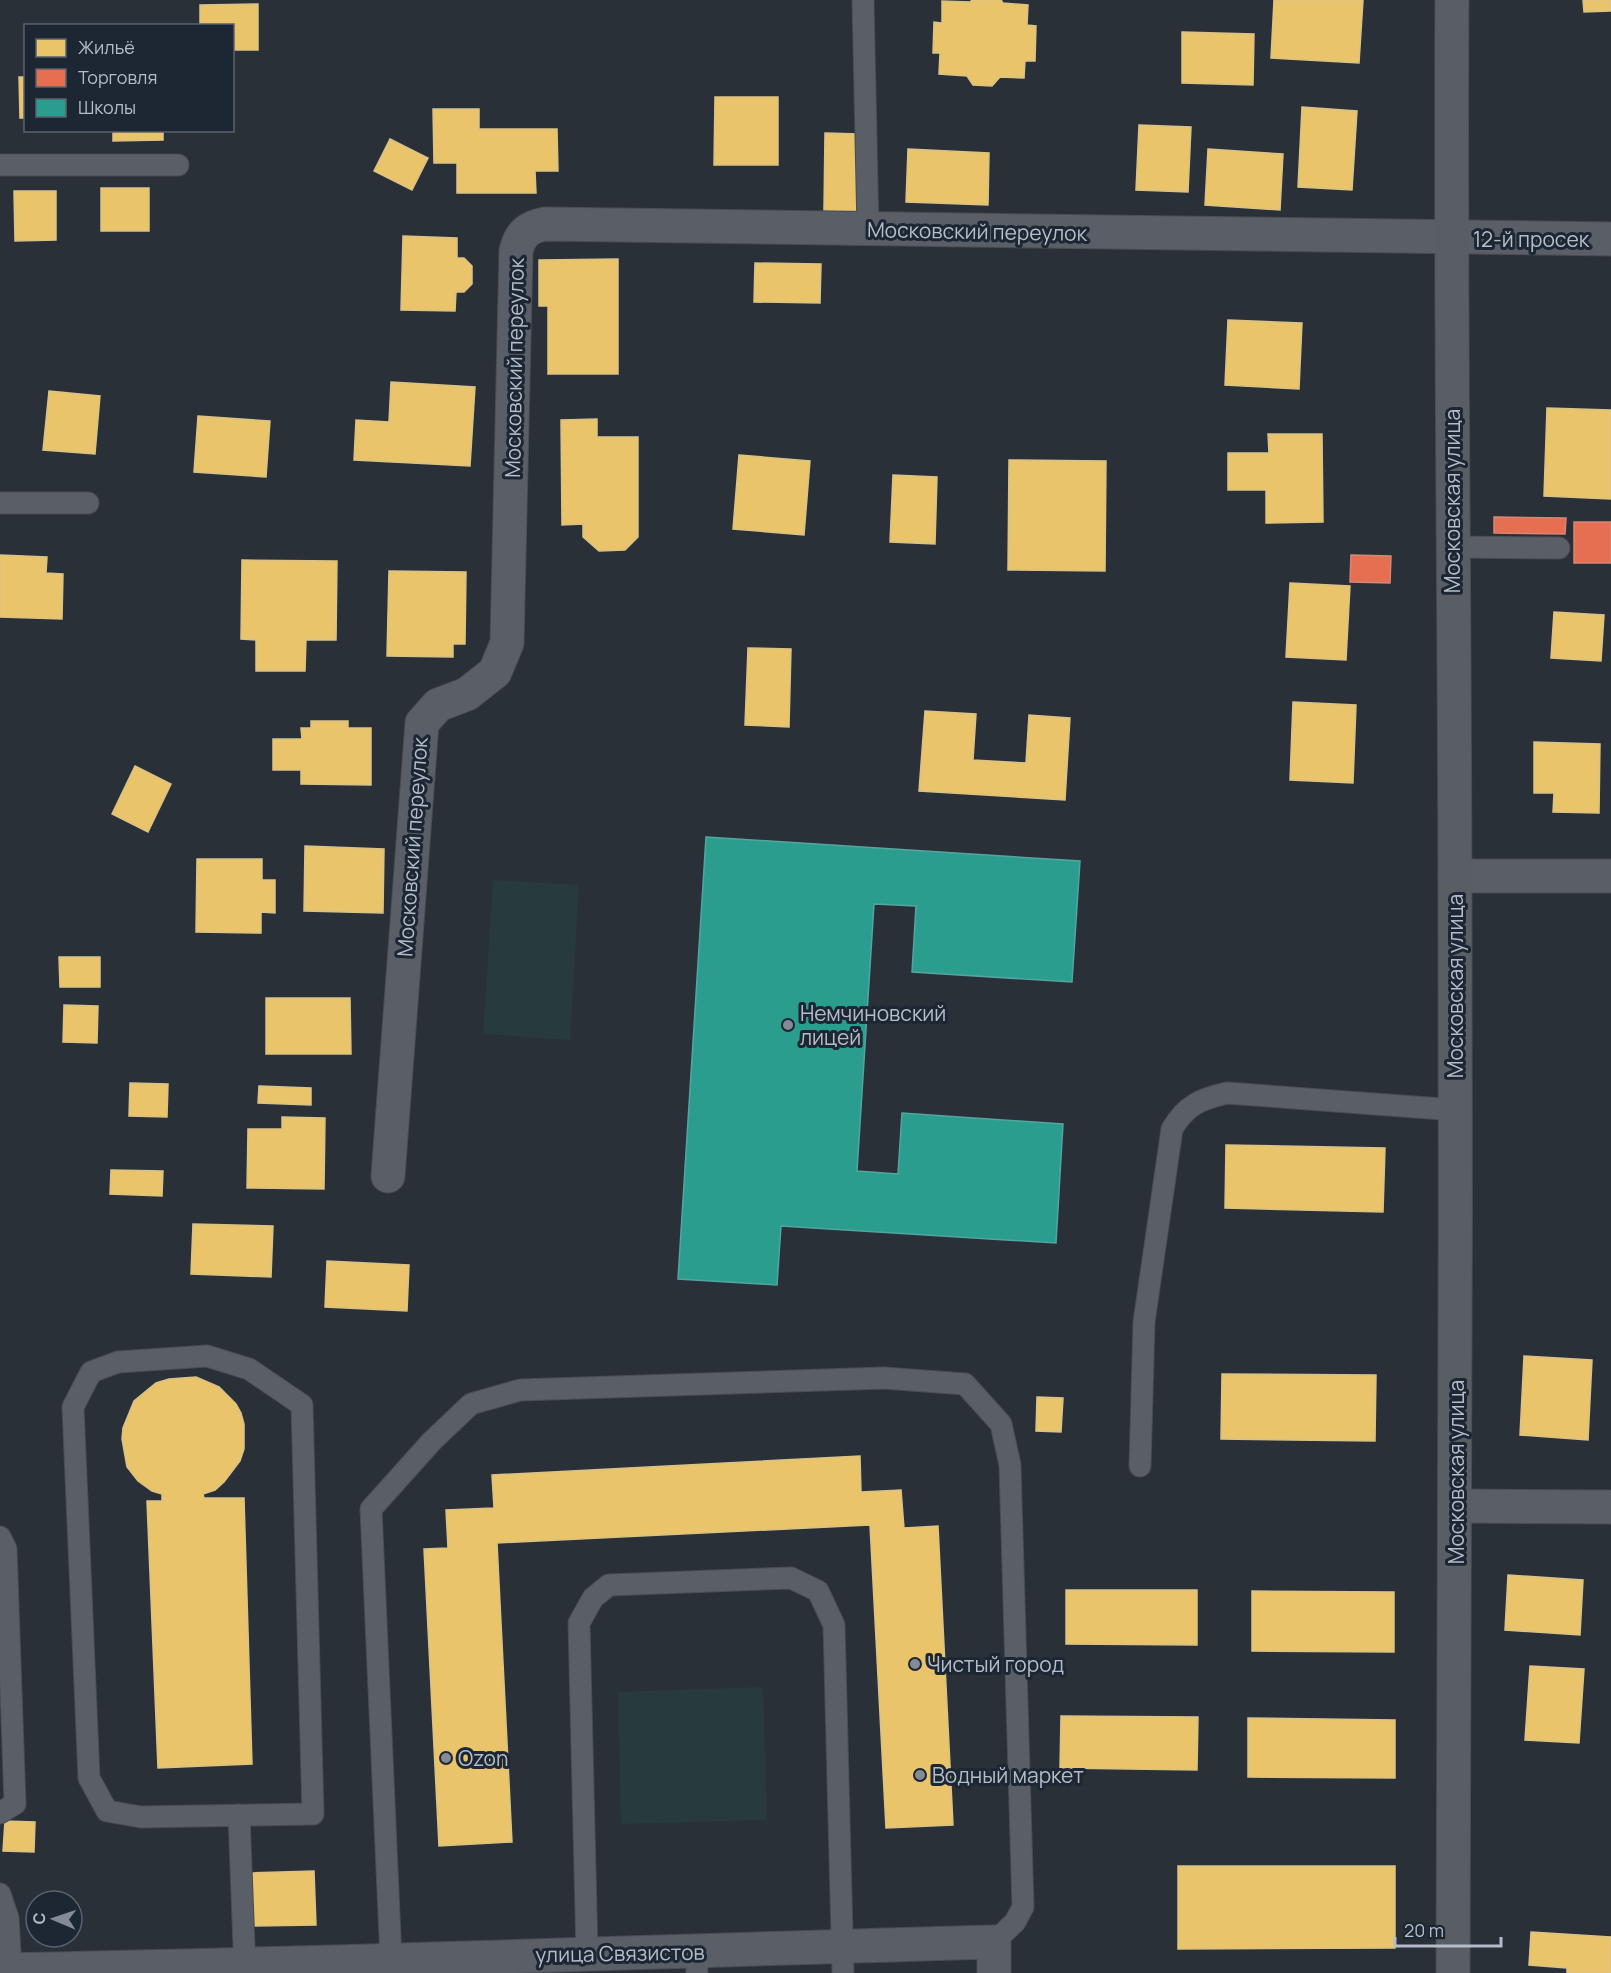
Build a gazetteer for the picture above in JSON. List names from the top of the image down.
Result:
{
  "streets": {
    "street": [
      "Московский переулок",
      "12-й просек",
      "Московская улица",
      "улица Связистов"
    ]
  },
  "crossings": [
    ["Московский переулок", "12-й просек"],
    ["Московский переулок", "Московская улица"],
    ["12-й просек", "Московская улица"]
  ],
  "places": [
    "Немчиновский лицей",
    "Чистый город",
    "Ozon",
    "Водный маркет"
  ],
  "legend": ["Жильё", "Торговля", "Школы"],
  "scale_bar": "20 m",
  "north": "left"
}
